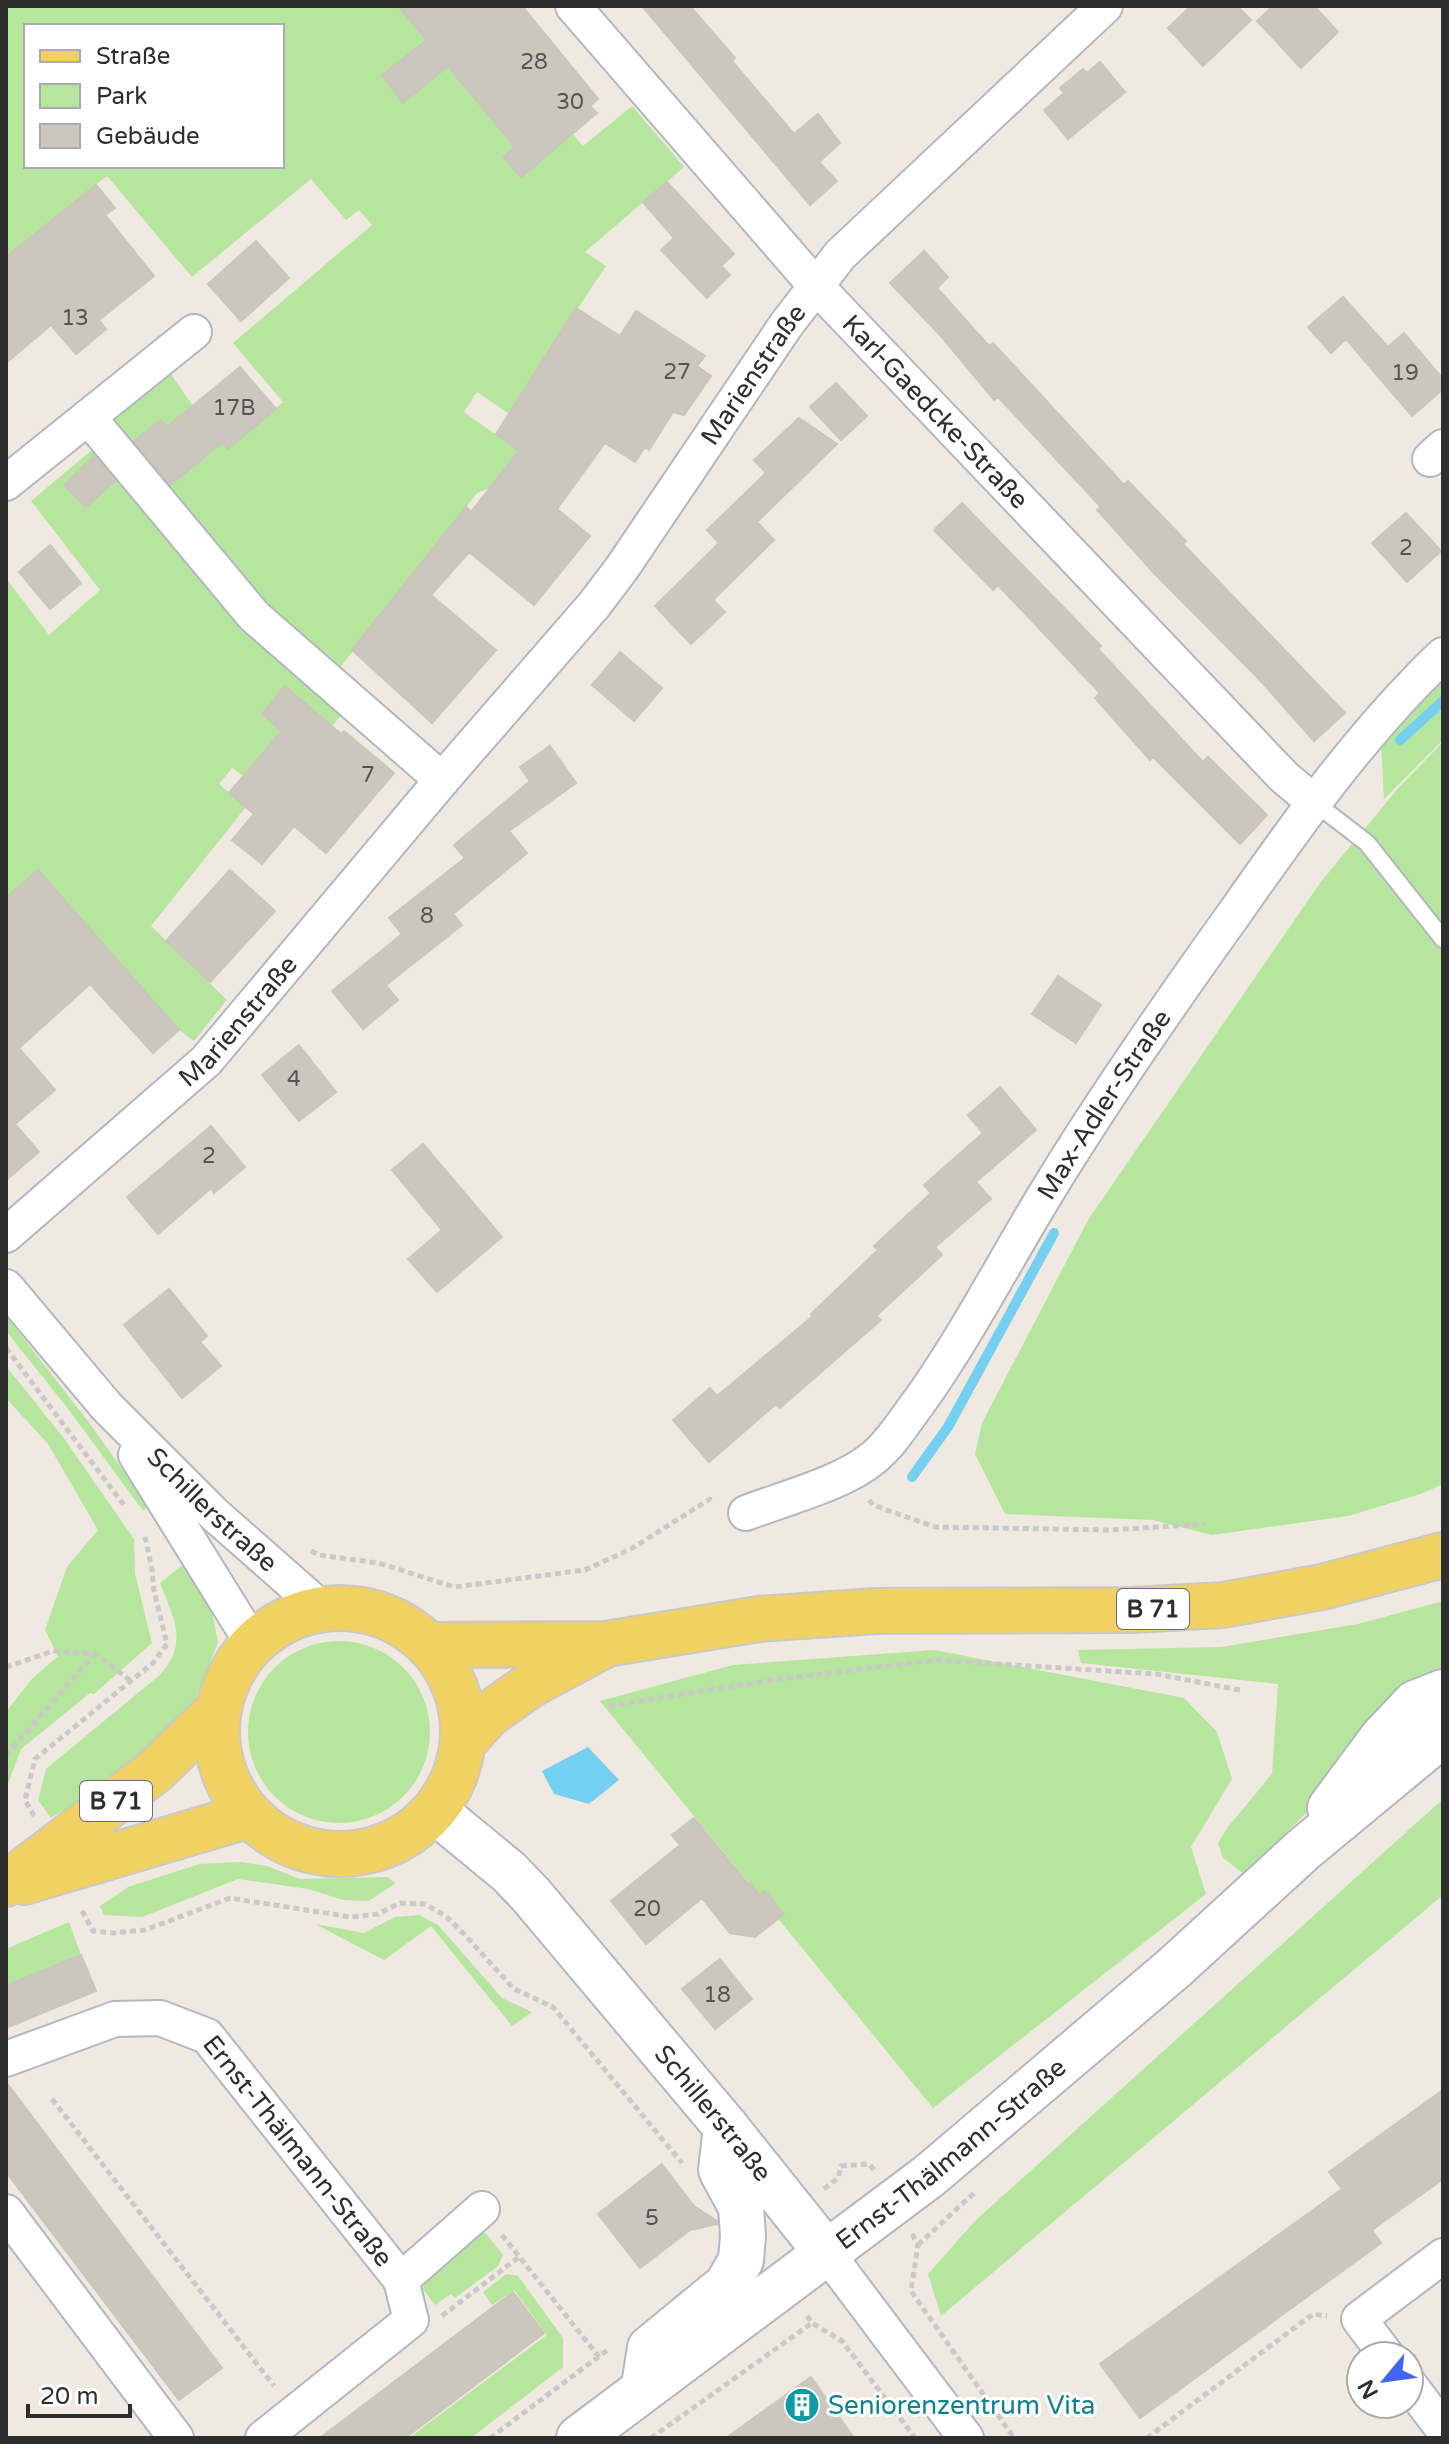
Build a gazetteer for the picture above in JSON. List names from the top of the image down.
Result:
{
  "streets": {
    "main road": ["Schillerstraße", "B 71", "Ernst-Thälmann-Straße"],
    "street": ["Marienstraße", "Karl-Gaedcke-Straße", "Max-Adler-Straße"]
  },
  "crossings": [
    ["Marienstraße", "Karl-Gaedcke-Straße"],
    ["Karl-Gaedcke-Straße", "Max-Adler-Straße"],
    ["Schillerstraße", "B 71"],
    ["Schillerstraße", "Ernst-Thälmann-Straße"]
  ],
  "places": {
    "building": ["Seniorenzentrum Vita"]
  },
  "house_numbers": [
    "28",
    "30",
    "13",
    "27",
    "19",
    "17B",
    "2",
    "7",
    "8",
    "4",
    "2",
    "20",
    "18",
    "5"
  ],
  "legend": ["Straße", "Park", "Gebäude"],
  "scale_bar": "20 m",
  "north": "bottom left"
}
